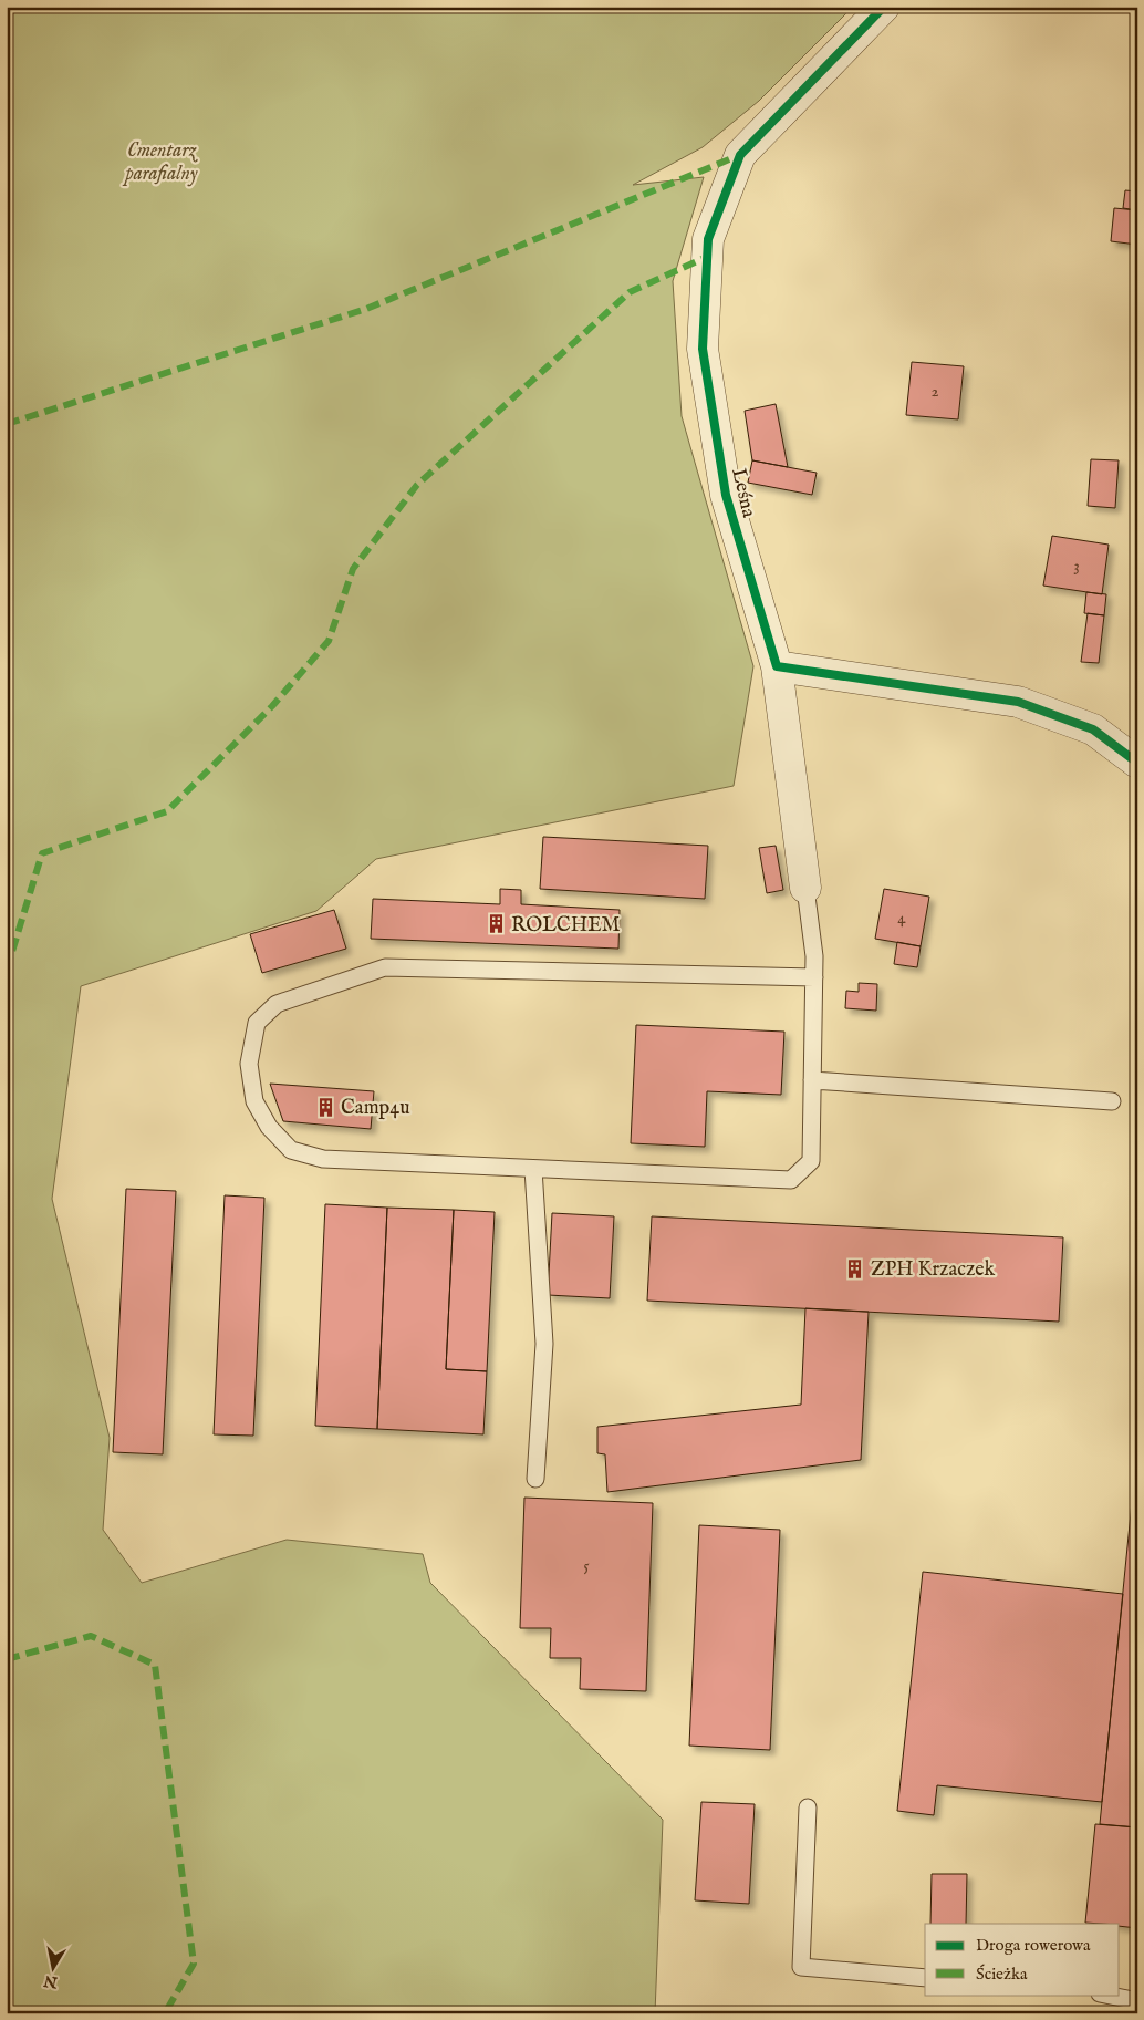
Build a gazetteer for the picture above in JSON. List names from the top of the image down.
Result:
{
  "streets": {
    "street": ["Leśna"]
  },
  "parks": ["Cmentarz parafialny"],
  "places": {
    "building": ["ROLCHEM", "Camp4u", "ZPH Krzaczek"]
  },
  "house_numbers": [
    "2",
    "3",
    "4",
    "5"
  ],
  "legend": ["Droga rowerowa", "Ścieżka"],
  "north": "bottom"
}
